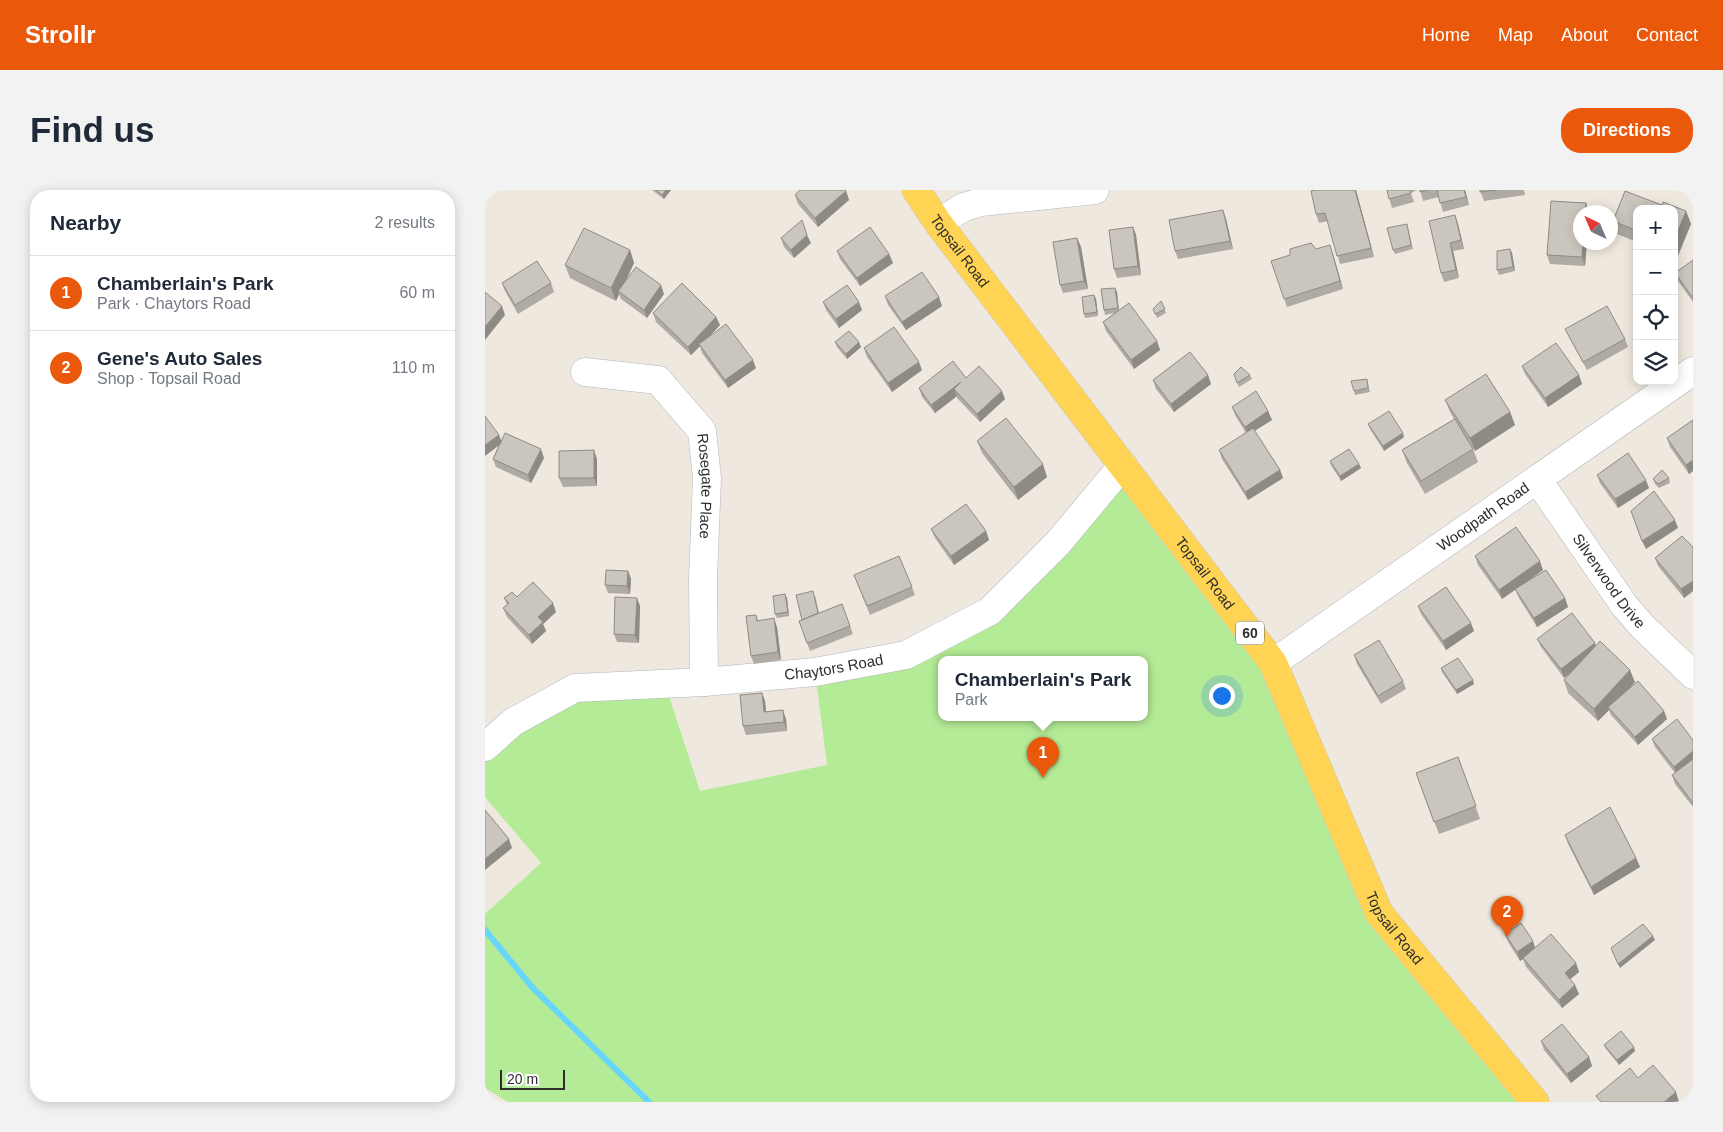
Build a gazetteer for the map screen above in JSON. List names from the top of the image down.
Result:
{
  "streets": {
    "main road": ["Topsail Road", "60"],
    "street": [
      "Rosegate Place",
      "Woodpath Road",
      "Silverwood Drive",
      "Chaytors Road"
    ]
  },
  "crossings": [
    ["Topsail Road", "Woodpath Road"],
    ["Topsail Road", "Chaytors Road"],
    ["Rosegate Place", "Chaytors Road"],
    ["Woodpath Road", "Silverwood Drive"]
  ],
  "scale_bar": "20 m",
  "north": "top left",
  "page": {
    "header": "Strollr",
    "nav": [
      "Home",
      "Map",
      "About",
      "Contact"
    ],
    "buttons": "Directions",
    "title": "Find us",
    "heading": ["Nearby", "2 results"],
    "map_buttons": ["+", "−"],
    "list": [
      {
        "mark": "1",
        "name": "Chamberlain's Park",
        "note": "Park · Chaytors Road",
        "value": "60 m"
      },
      {
        "mark": "2",
        "name": "Gene's Auto Sales",
        "note": "Shop · Topsail Road",
        "value": "110 m"
      }
    ],
    "popup": ["Chamberlain's Park", "Park"],
    "pins": ["1", "2"],
    "scale": "20 m"
  }
}
